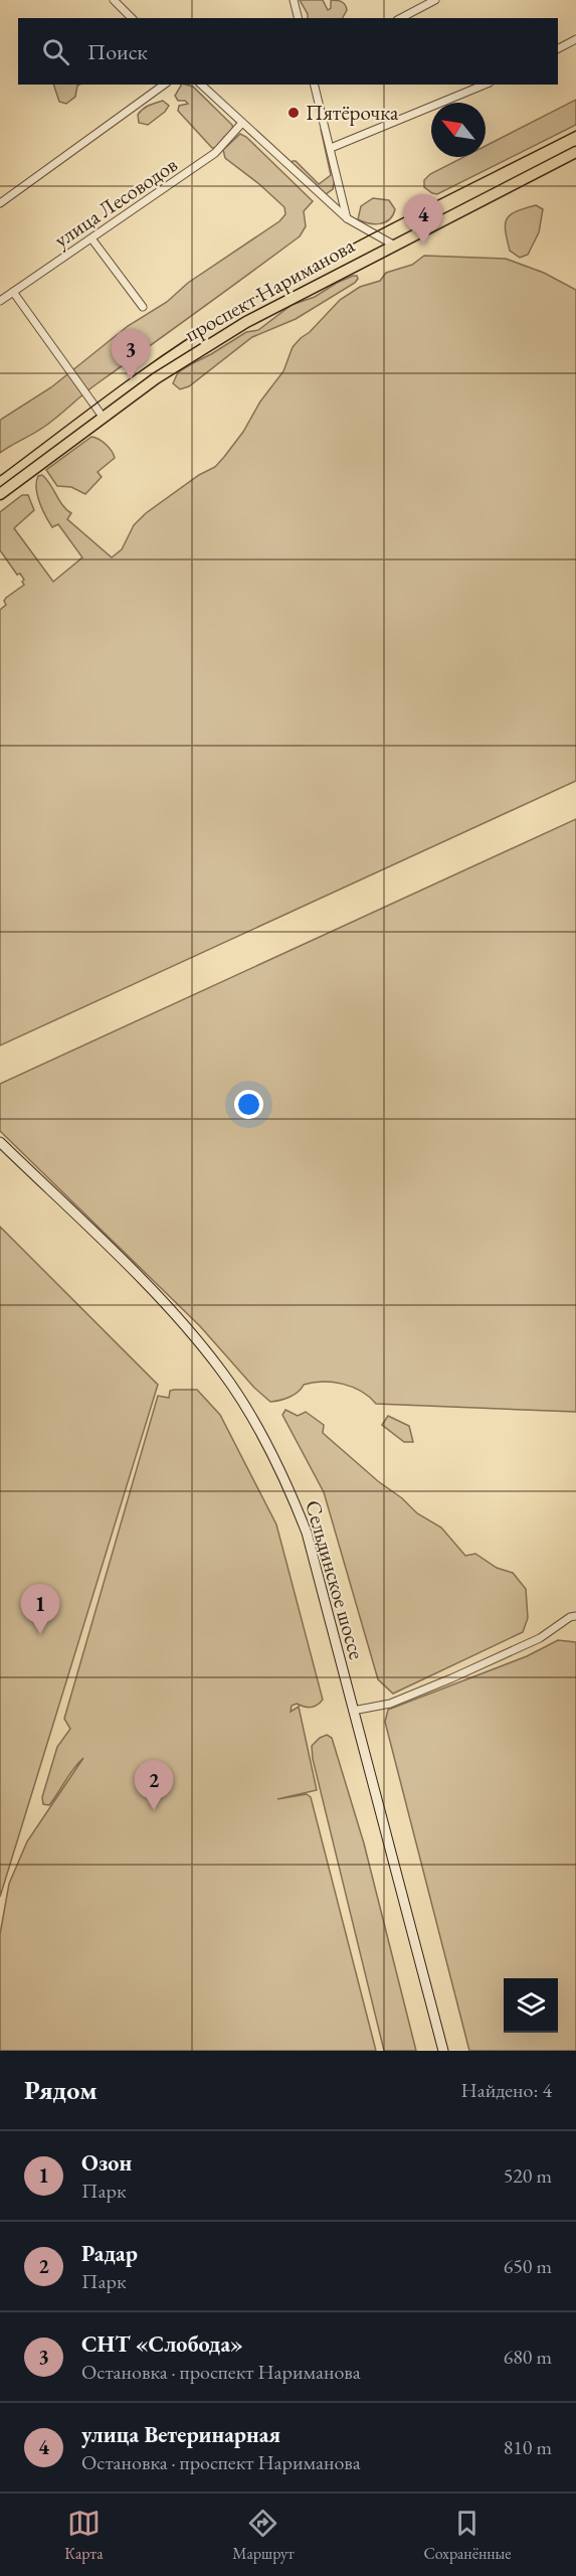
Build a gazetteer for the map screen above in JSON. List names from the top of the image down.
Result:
{
  "streets": {
    "main road": ["проспект Нариманова", "Сельдинское шоссе"],
    "street": ["улица Лесоводов"]
  },
  "places": ["Пятёрочка"],
  "north": "top left",
  "page": {
    "search": "Поиск",
    "pins": [
      "4",
      "3",
      "1",
      "2"
    ],
    "heading": ["Рядом", "Найдено: 4"],
    "list": [
      {
        "mark": "1",
        "name": "Озон",
        "note": "Парк",
        "value": "520 m"
      },
      {
        "mark": "2",
        "name": "Радар",
        "note": "Парк",
        "value": "650 m"
      },
      {
        "mark": "3",
        "name": "СНТ «Слобода»",
        "note": "Остановка · проспект Нариманова",
        "value": "680 m"
      },
      {
        "mark": "4",
        "name": "улица Ветеринарная",
        "note": "Остановка · проспект Нариманова",
        "value": "810 m"
      }
    ],
    "nav": ["Карта", "Маршрут", "Сохранённые"]
  }
}
